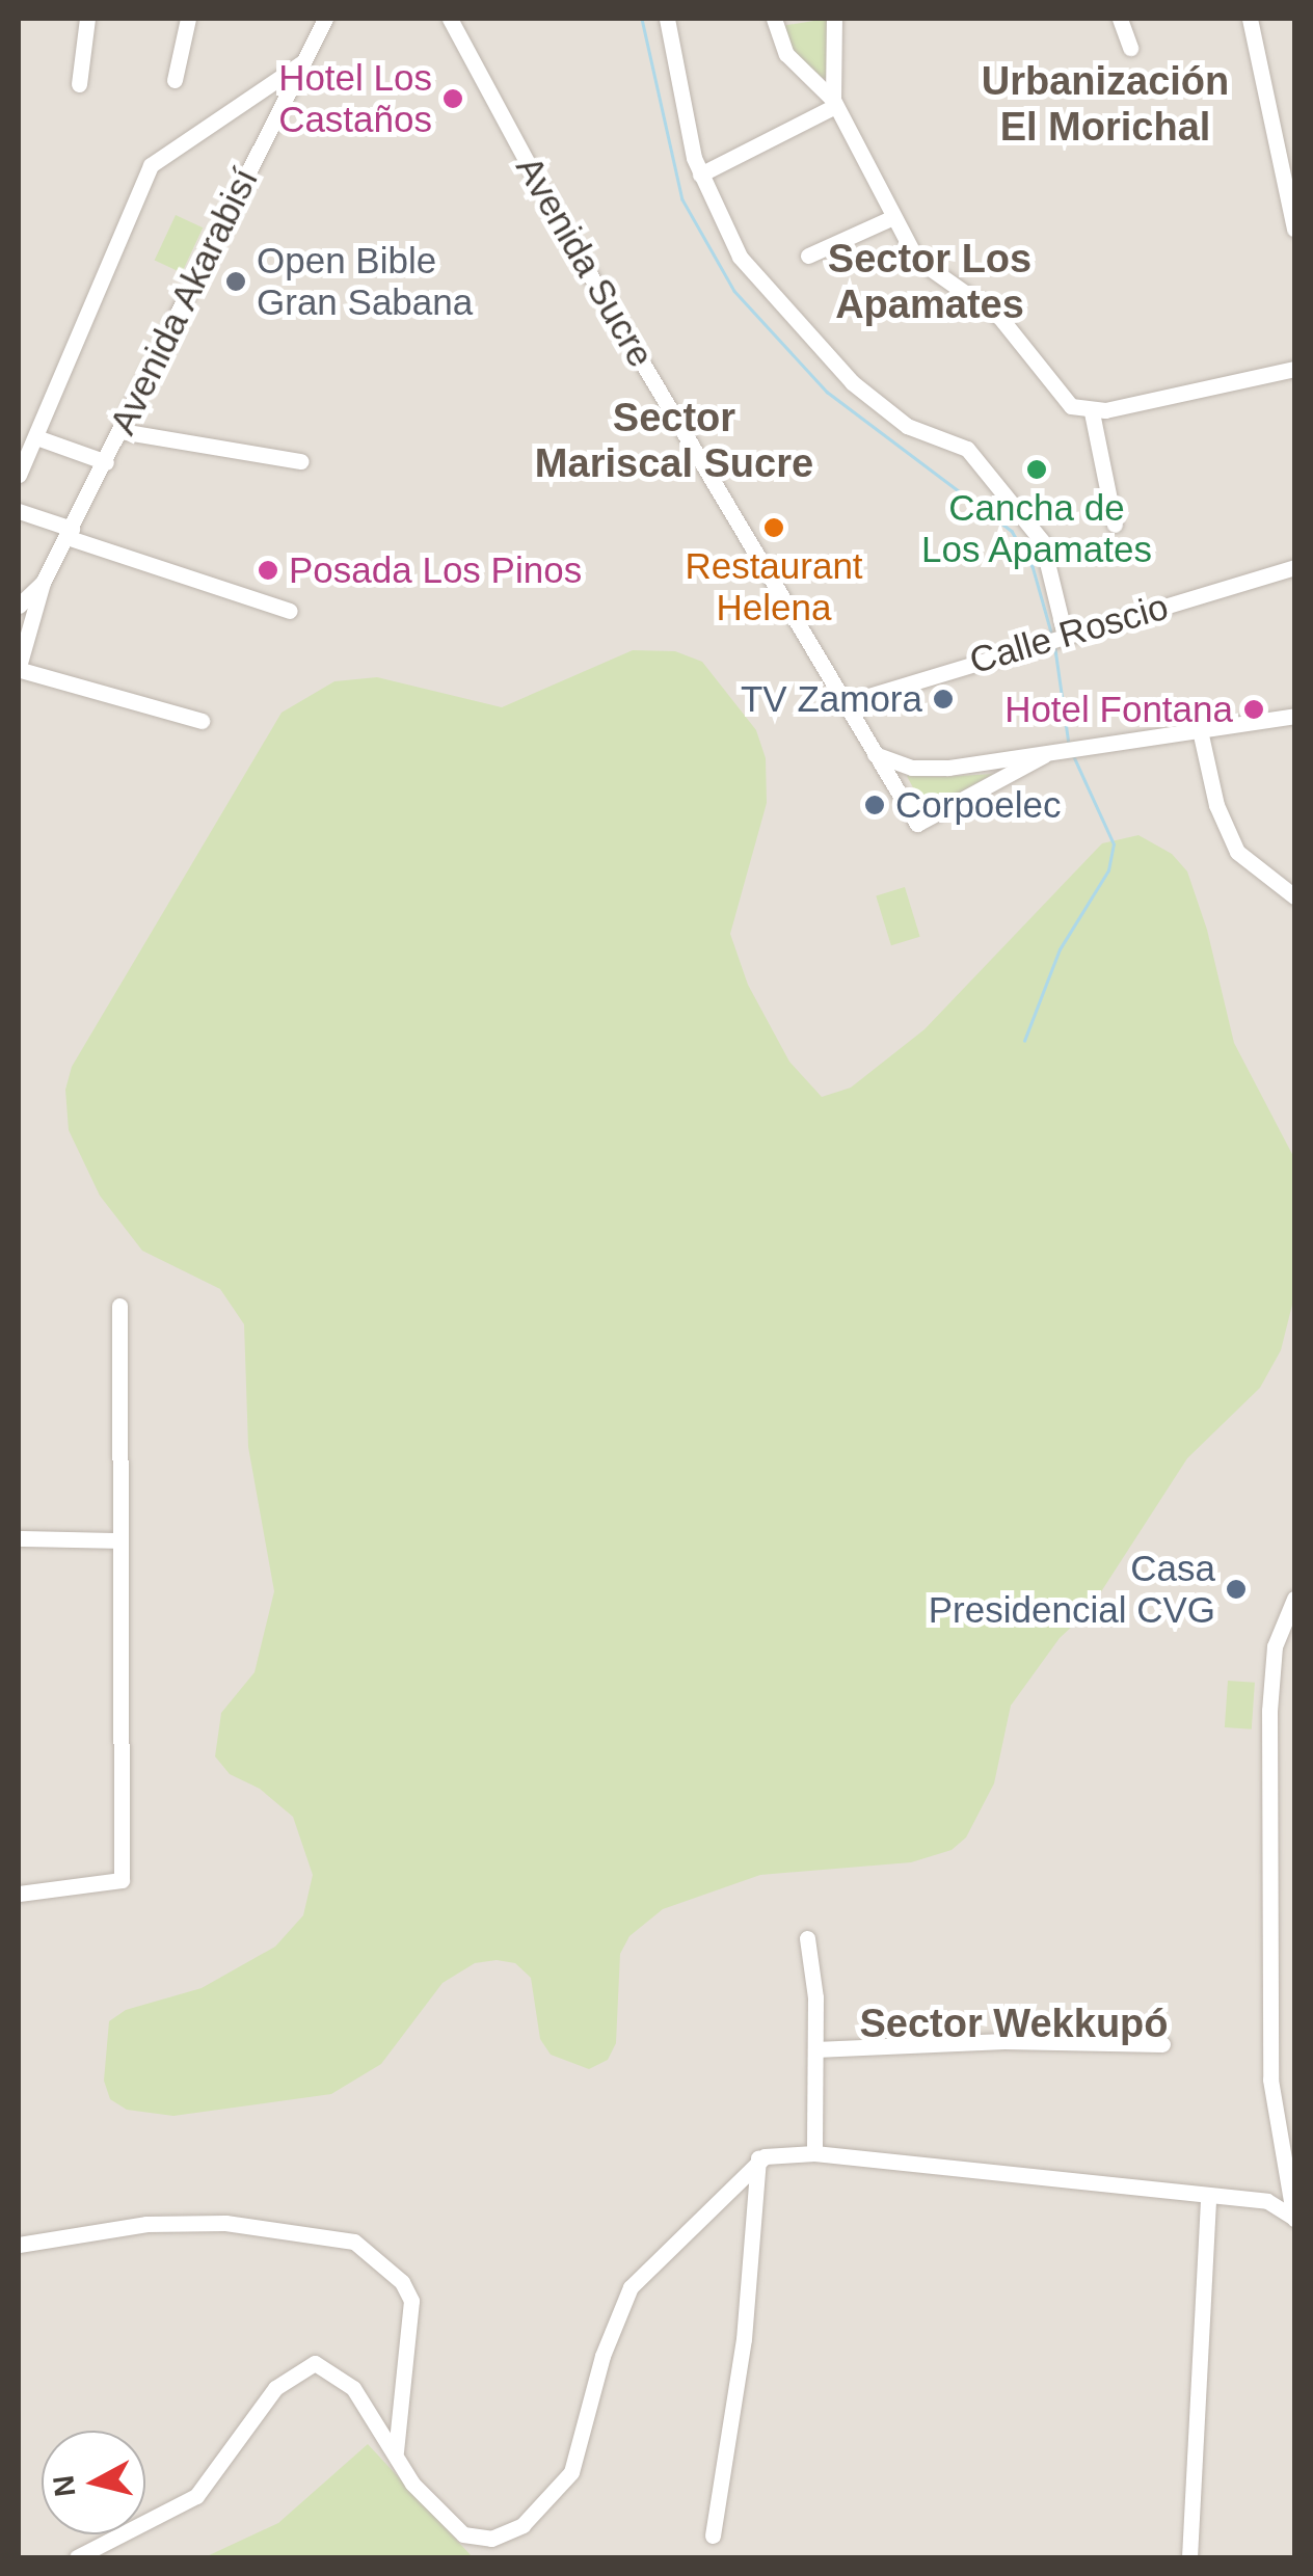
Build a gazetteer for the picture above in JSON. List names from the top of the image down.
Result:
{
  "streets": {
    "street": ["Avenida Sucre", "Avenida Akarabisí", "Calle Roscio"]
  },
  "crossings": [
    ["Avenida Sucre", "Calle Roscio"]
  ],
  "districts": [
    "Urbanización El Morichal",
    "Sector Los Apamates",
    "Sector Mariscal Sucre",
    "Sector Wekkupó"
  ],
  "places": [
    "Hotel Los Castaños",
    "Open Bible Gran Sabana",
    "Cancha de Los Apamates",
    "Restaurant Helena",
    "Posada Los Pinos",
    "TV Zamora",
    "Hotel Fontana",
    "Corpoelec",
    "Casa Presidencial CVG"
  ],
  "north": "left"
}
